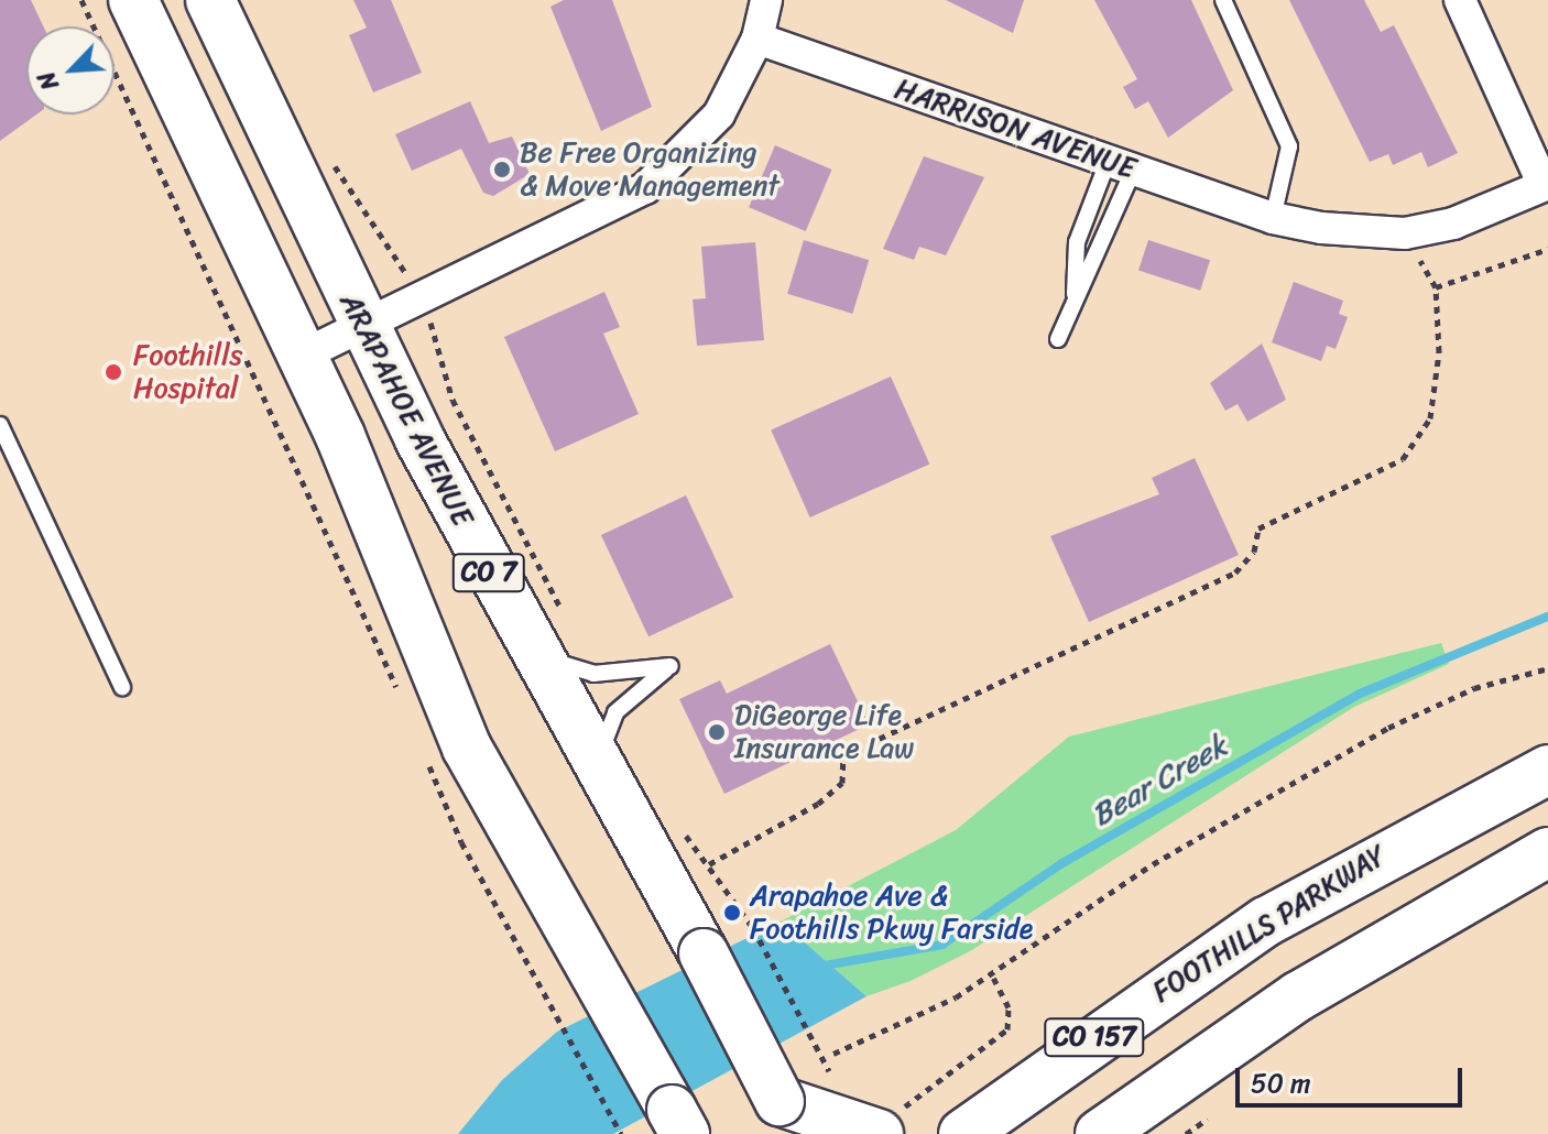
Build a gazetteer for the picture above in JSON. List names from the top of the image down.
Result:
{
  "streets": {
    "main road": [
      "ARAPAHOE AVENUE",
      "CO 7",
      "FOOTHILLS PARKWAY",
      "CO 157"
    ],
    "street": ["HARRISON AVENUE"]
  },
  "water": ["Bear Creek"],
  "places": [
    "Be Free Organizing & Move Management",
    "Foothills Hospital",
    "DiGeorge Life Insurance Law",
    "Arapahoe Ave & Foothills Pkwy Farside"
  ],
  "scale_bar": "50 m",
  "north": "bottom left"
}
